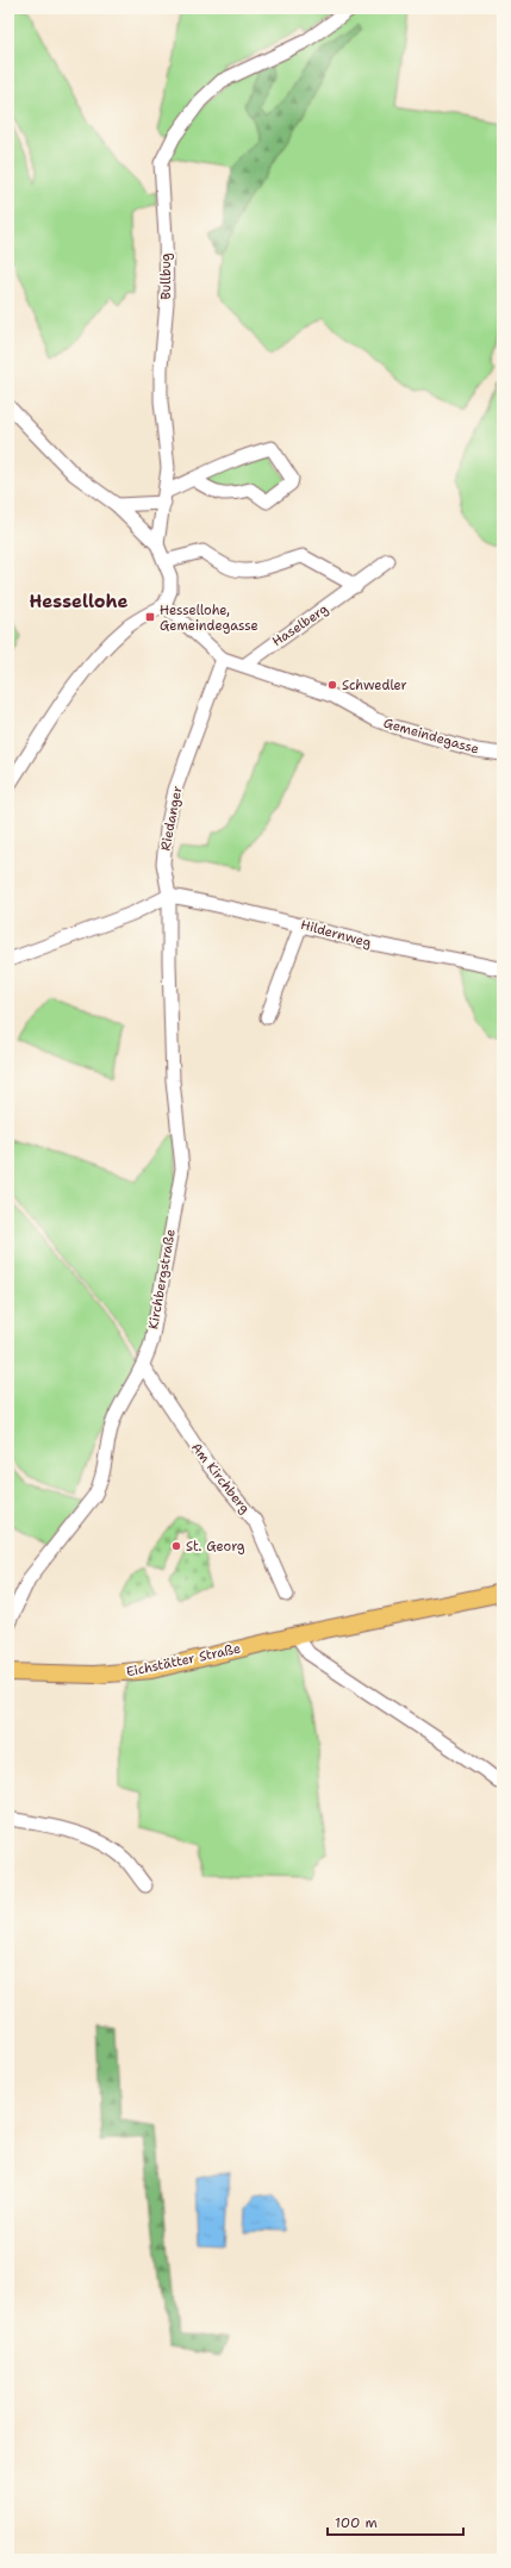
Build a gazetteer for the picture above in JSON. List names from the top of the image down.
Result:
{
  "streets": {
    "main road": ["Eichstätter Straße"],
    "street": [
      "Bullbug",
      "Haselberg",
      "Gemeindegasse",
      "Riedanger",
      "Hildernweg",
      "Kirchbergstraße",
      "Am Kirchberg"
    ]
  },
  "crossings": [
    ["Haselberg", "Gemeindegasse"],
    ["Gemeindegasse", "Riedanger"],
    ["Riedanger", "Hildernweg"],
    ["Riedanger", "Kirchbergstraße"],
    ["Hildernweg", "Kirchbergstraße"],
    ["Kirchbergstraße", "Am Kirchberg"]
  ],
  "districts": ["Hessellohe"],
  "places": {
    "transit": ["Hessellohe, Gemeindegasse"],
    "other": ["Schwedler", "St. Georg"]
  },
  "scale_bar": "100 m"
}
